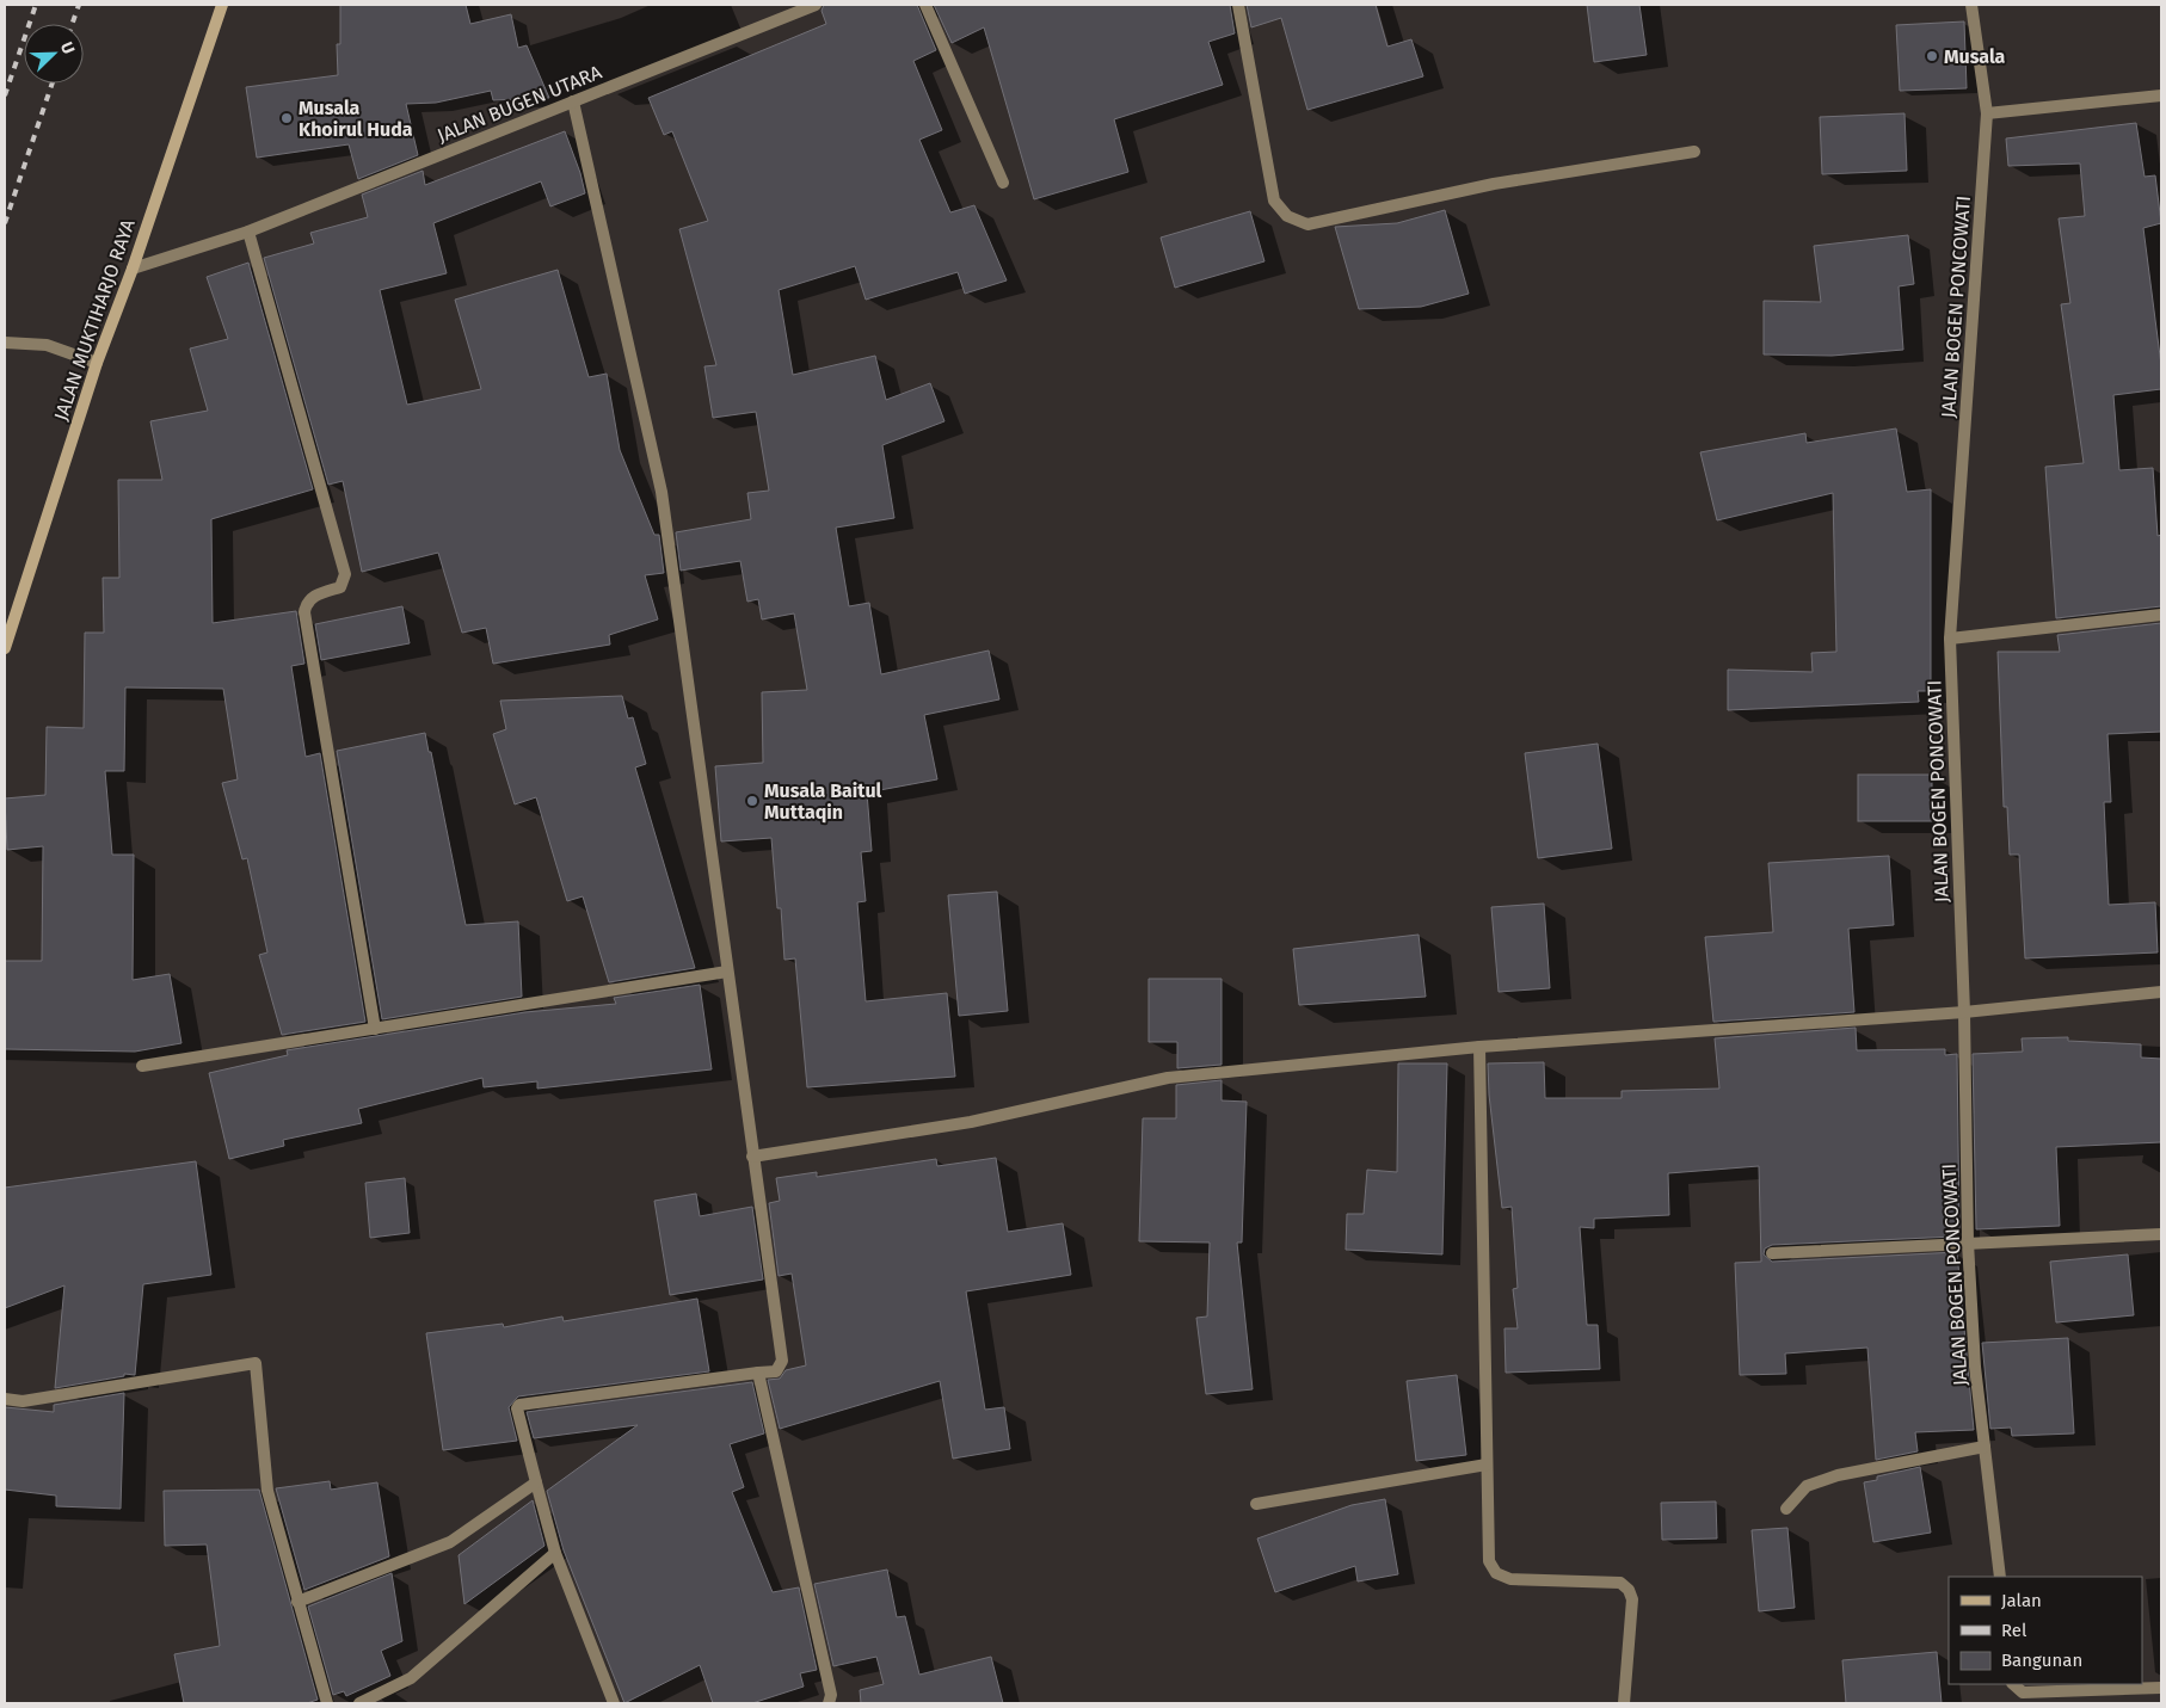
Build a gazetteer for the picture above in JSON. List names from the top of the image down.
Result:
{
  "streets": {
    "street": ["JALAN BUGEN UTARA", "JALAN BOGEN PONCOWATI", "JALAN MUKTIHARJO RAYA"]
  },
  "crossings": [
    ["JALAN BUGEN UTARA", "JALAN MUKTIHARJO RAYA"]
  ],
  "places": ["Musala", "Musala Khoirul Huda", "Musala Baitul Muttaqin"],
  "legend": ["Jalan", "Rel", "Bangunan"],
  "north": "top right"
}
